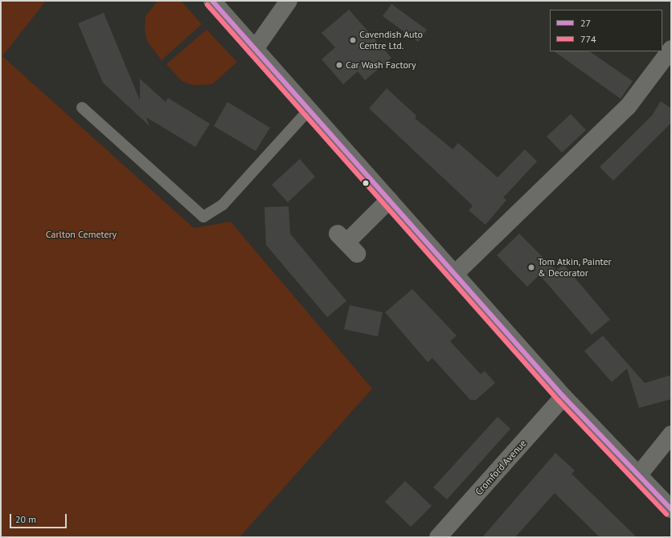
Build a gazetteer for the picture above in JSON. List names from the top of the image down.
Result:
{
  "streets": {
    "street": ["Cromford Avenue"]
  },
  "parks": ["Carlton Cemetery"],
  "places": ["Cavendish Auto Centre Ltd.", "Car Wash Factory", "Tom Atkin, Painter & Decorator"],
  "lines": ["transit line 27", "transit line 774"],
  "legend": ["27", "774"],
  "scale_bar": "20 m"
}
